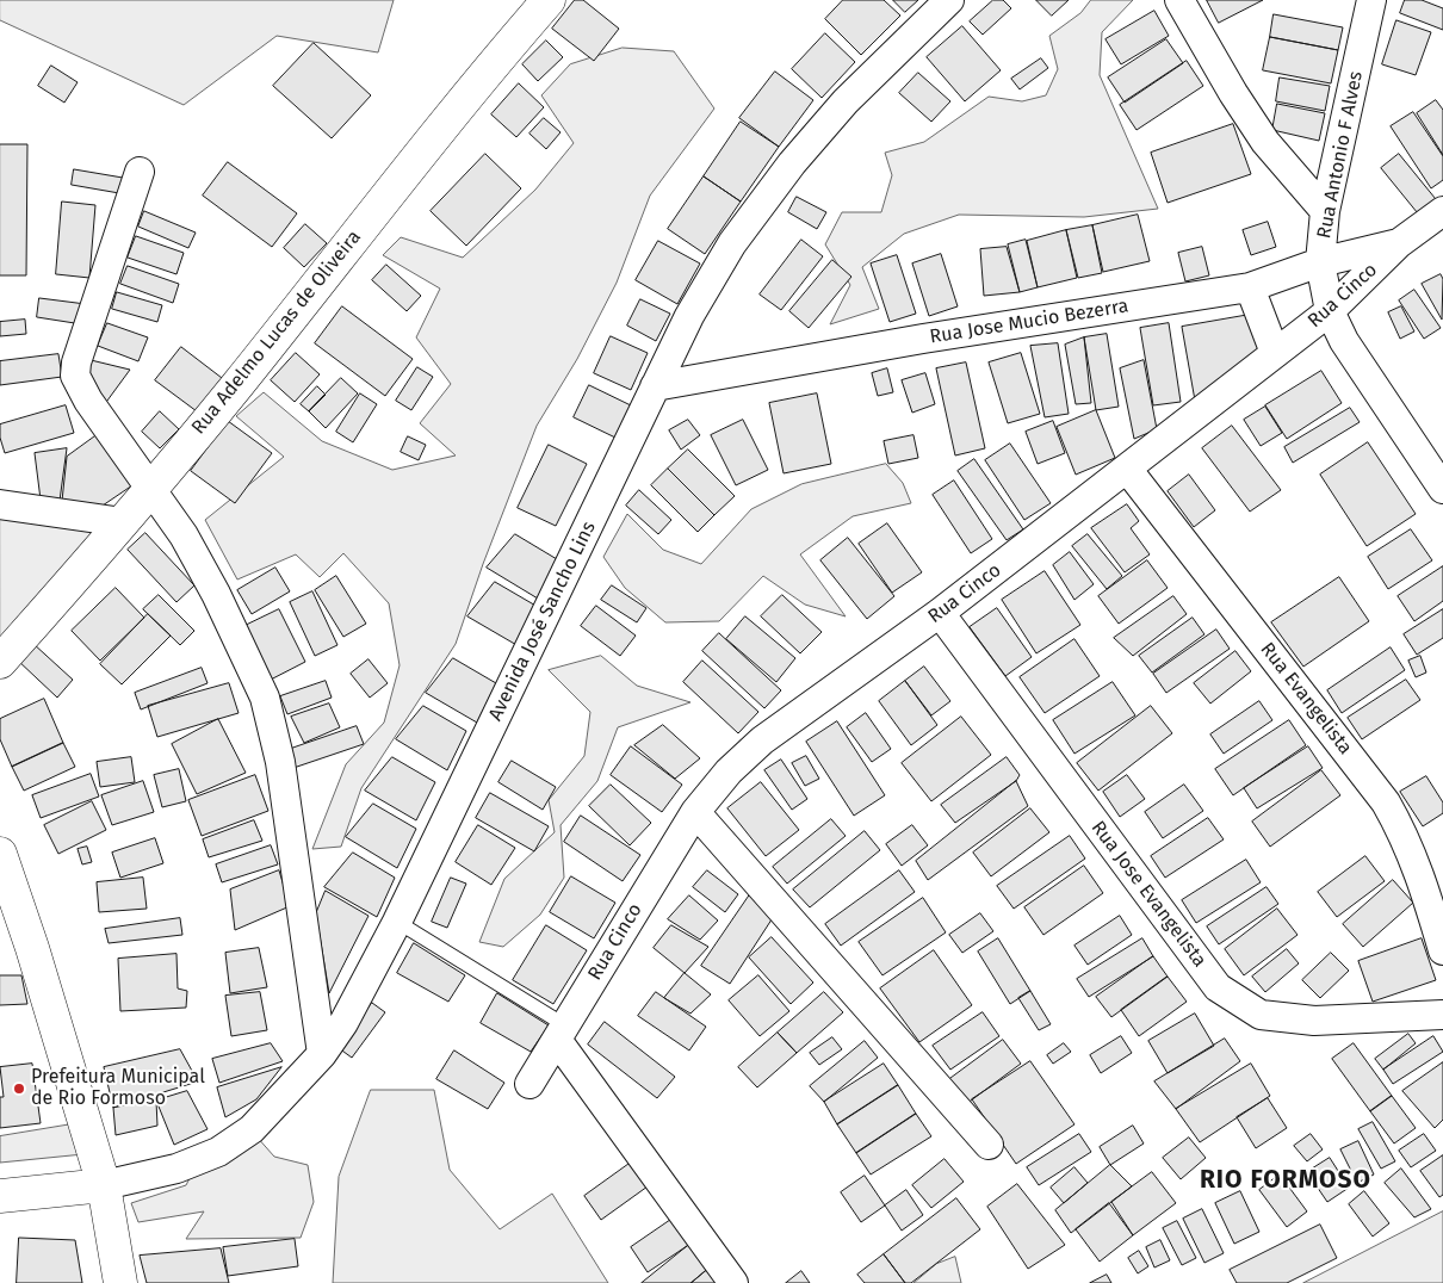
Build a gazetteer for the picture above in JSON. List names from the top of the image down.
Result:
{
  "streets": {
    "street": [
      "Rua Antonio F Alves",
      "Rua Cinco",
      "Rua Jose Mucio Bezerra",
      "Rua Adelmo Lucas de Oliveira",
      "Avenida José Sancho Lins",
      "Rua Evangelista",
      "Rua Jose Evangelista"
    ]
  },
  "crossings": [
    ["Rua Antonio F Alves", "Rua Cinco"],
    ["Rua Antonio F Alves", "Rua Jose Mucio Bezerra"],
    ["Rua Cinco", "Rua Jose Mucio Bezerra"],
    ["Rua Cinco", "Rua Evangelista"],
    ["Rua Cinco", "Rua Jose Evangelista"],
    ["Rua Jose Mucio Bezerra", "Avenida José Sancho Lins"]
  ],
  "districts": ["RIO FORMOSO"],
  "places": ["Prefeitura Municipal de Rio Formoso"]
}
